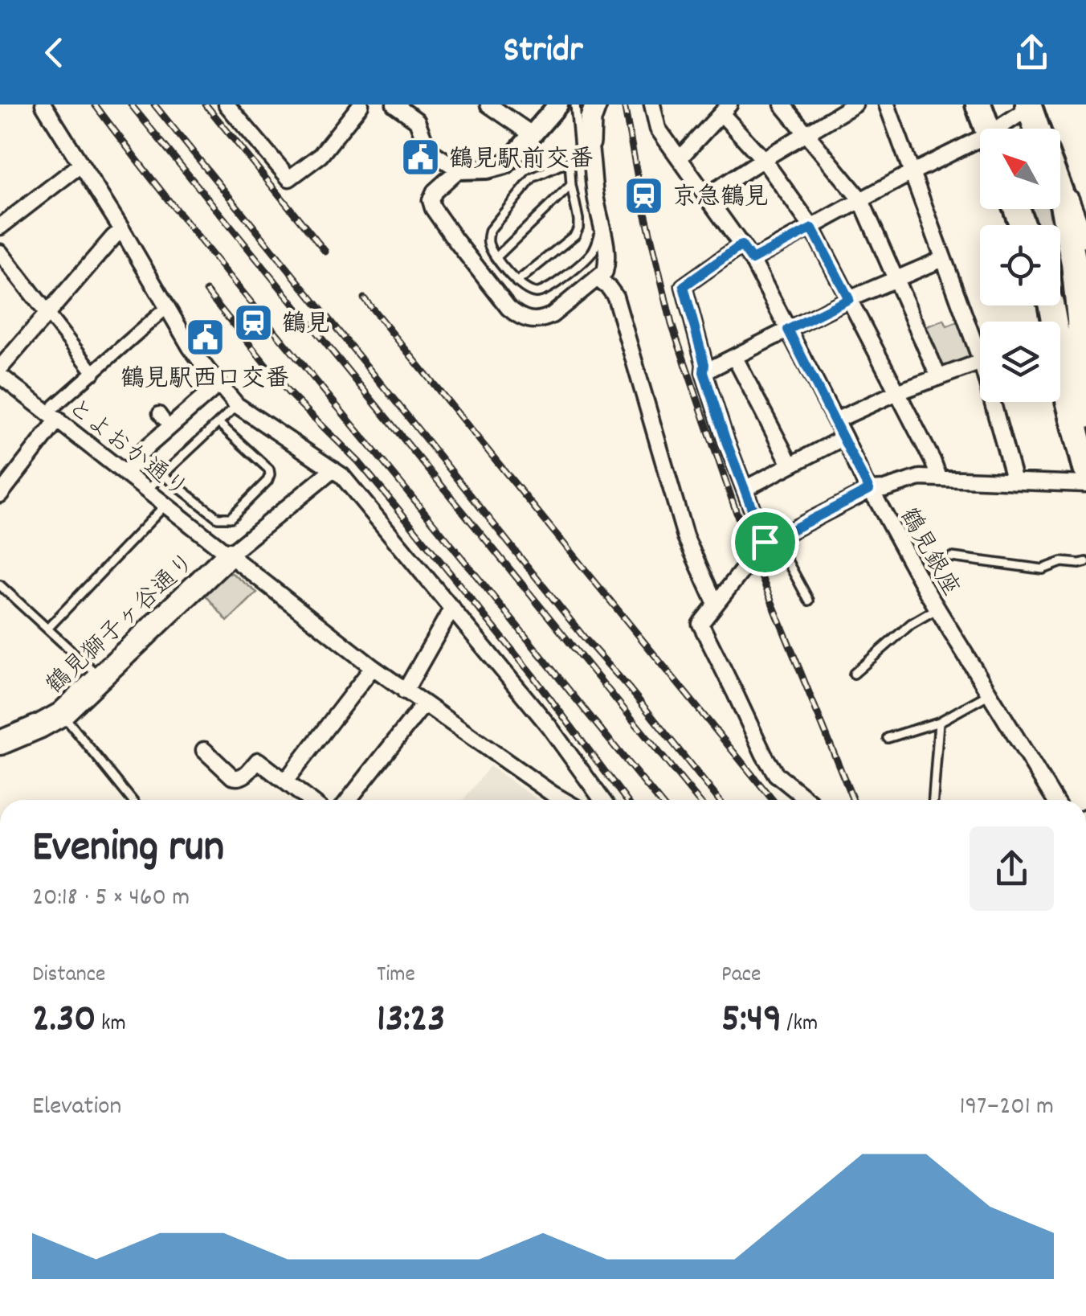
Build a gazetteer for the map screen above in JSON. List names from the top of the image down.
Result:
{
  "streets": {
    "main road": ["鶴見獅子ヶ谷通り"],
    "street": ["とよおか通り", "鶴見銀座"]
  },
  "crossings": [
    ["とよおか通り", "鶴見獅子ヶ谷通り"]
  ],
  "places": {
    "public building": ["鶴見駅前交番", "鶴見駅西口交番"],
    "station": ["京急鶴見", "鶴見"]
  },
  "north": "top left",
  "page": {
    "header": "Stridr",
    "heading": ["Evening run", "20:18 · 5 × 460 m"],
    "stats": [
      ["Distance", "2.30 km"],
      ["Time", "13:23"],
      ["Pace", "5:49 /km"]
    ],
    "chart": ["Elevation", "197–201 m"]
  }
}
